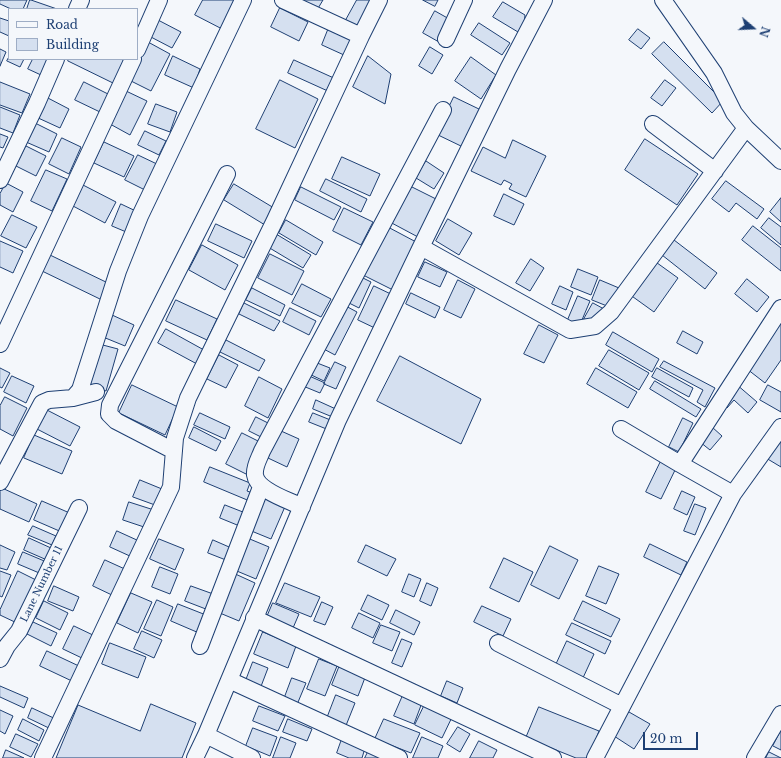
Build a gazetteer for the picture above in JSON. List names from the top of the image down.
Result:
{
  "streets": {
    "street": ["Lane Number 11"]
  },
  "legend": ["Road", "Building"],
  "scale_bar": "20 m",
  "north": "right"
}
